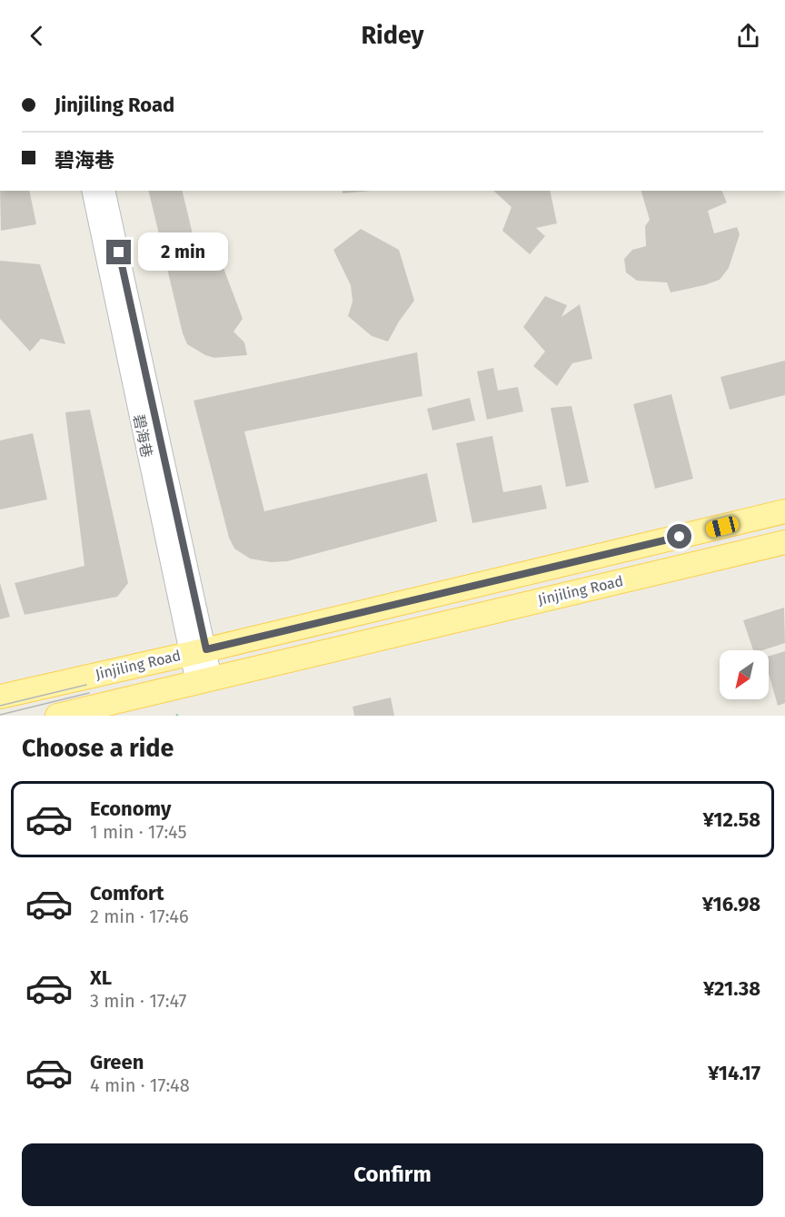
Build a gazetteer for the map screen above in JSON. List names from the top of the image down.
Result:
{
  "streets": {
    "main road": ["Jinjiling Road"],
    "street": ["碧海巷"]
  },
  "crossings": [
    ["碧海巷", "Jinjiling Road"]
  ],
  "north": "bottom left",
  "page": {
    "header": "Ridey",
    "banner": ["Jinjiling Road", "碧海巷"],
    "bubble": "2 min",
    "heading": "Choose a ride",
    "list": [
      {
        "name": "Economy",
        "note": "1 min · 17:45",
        "value": "¥12.58"
      },
      {
        "name": "Comfort",
        "note": "2 min · 17:46",
        "value": "¥16.98"
      },
      {
        "name": "XL",
        "note": "3 min · 17:47",
        "value": "¥21.38"
      },
      {
        "name": "Green",
        "note": "4 min · 17:48",
        "value": "¥14.17"
      }
    ],
    "buttons": "Confirm"
  }
}
